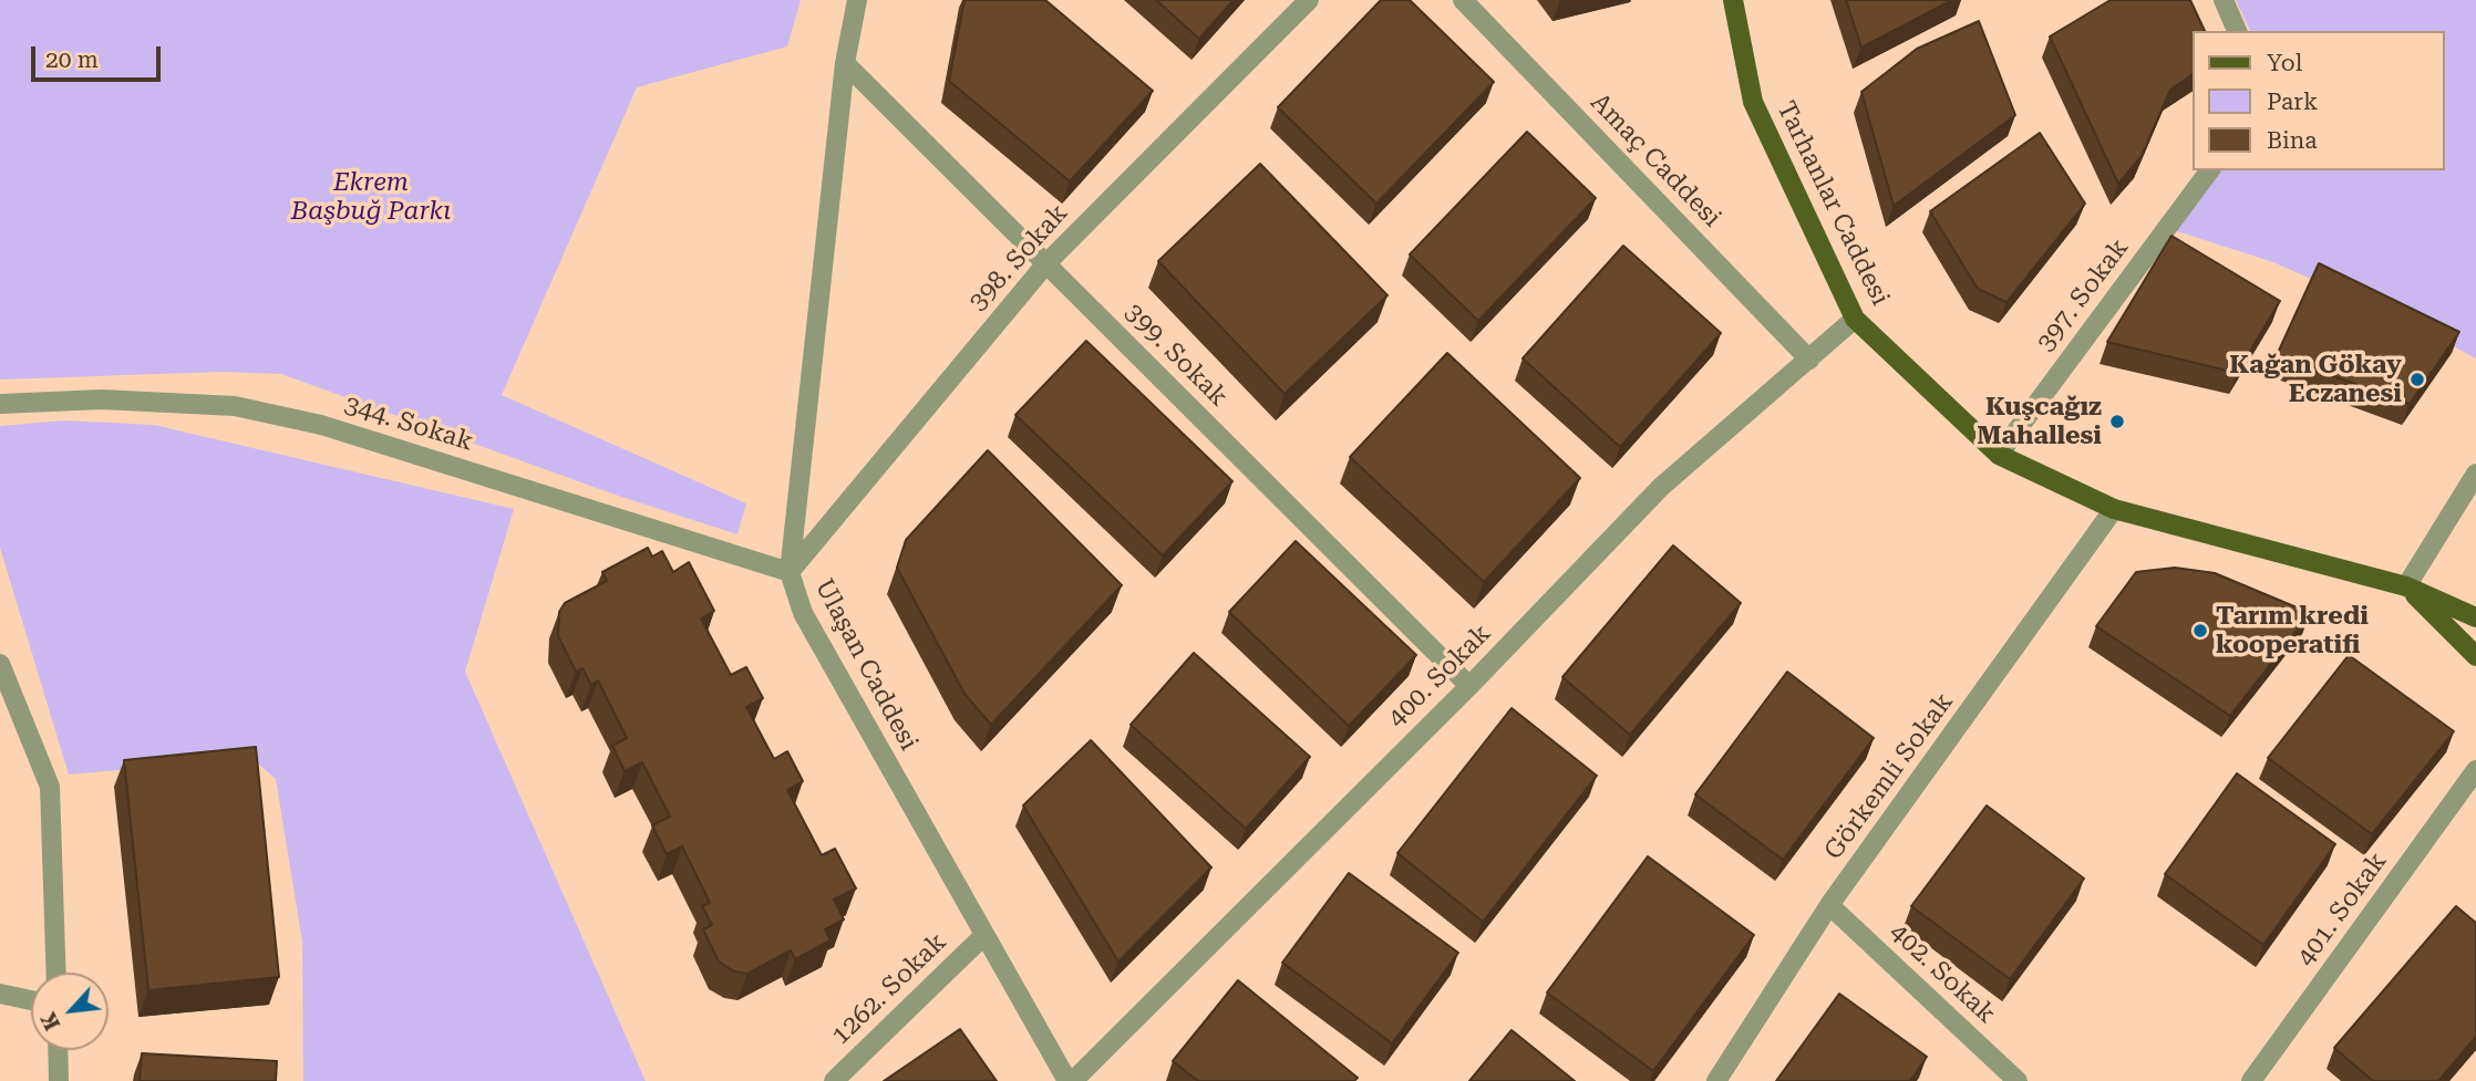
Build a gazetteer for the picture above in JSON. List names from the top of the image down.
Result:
{
  "streets": {
    "main road": ["Tarhanlar Caddesi"],
    "street": [
      "Amaç Caddesi",
      "398. Sokak",
      "397. Sokak",
      "399. Sokak",
      "344. Sokak",
      "Ulaşan Caddesi",
      "400. Sokak",
      "Görkemli Sokak",
      "401. Sokak",
      "402. Sokak",
      "1262. Sokak"
    ]
  },
  "crossings": [
    ["Amaç Caddesi", "400. Sokak"],
    ["Tarhanlar Caddesi", "397. Sokak"],
    ["Tarhanlar Caddesi", "400. Sokak"],
    ["Tarhanlar Caddesi", "Görkemli Sokak"],
    ["398. Sokak", "399. Sokak"],
    ["398. Sokak", "344. Sokak"],
    ["398. Sokak", "Ulaşan Caddesi"],
    ["399. Sokak", "Ulaşan Caddesi"],
    ["399. Sokak", "400. Sokak"],
    ["344. Sokak", "Ulaşan Caddesi"],
    ["Ulaşan Caddesi", "400. Sokak"],
    ["Ulaşan Caddesi", "1262. Sokak"],
    ["Görkemli Sokak", "402. Sokak"]
  ],
  "parks": ["Ekrem Başbuğ Parkı"],
  "places": ["Kağan Gökay Eczanesi", "Kuşcağız Mahallesi", "Tarım kredi kooperatifi"],
  "legend": ["Yol", "Park", "Bina"],
  "scale_bar": "20 m",
  "north": "bottom left"
}
